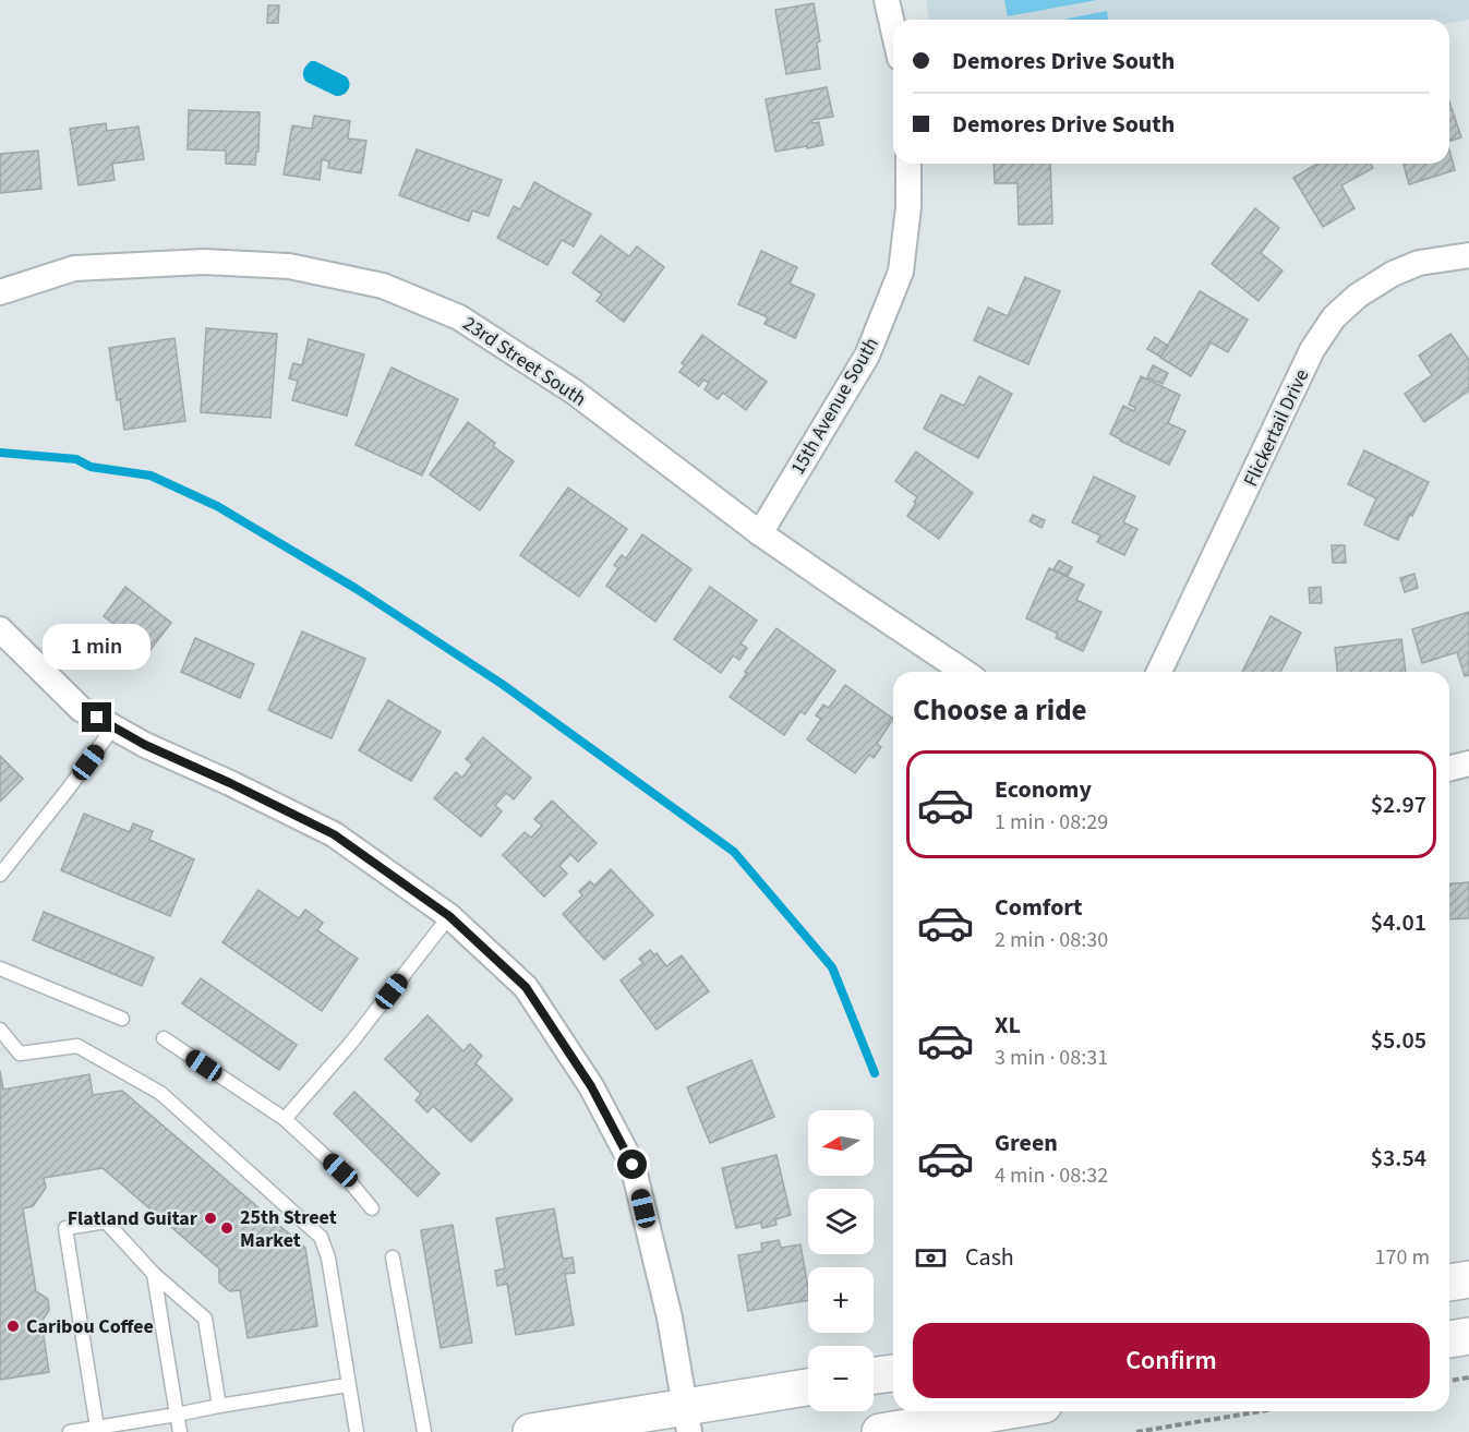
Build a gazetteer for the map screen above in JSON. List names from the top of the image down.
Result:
{
  "streets": {
    "street": ["23rd Street South", "15th Avenue South", "Flickertail Drive"]
  },
  "crossings": [
    ["23rd Street South", "15th Avenue South"]
  ],
  "places": ["Flatland Guitar", "25th Street Market", "Caribou Coffee"],
  "north": "left",
  "page": {
    "banner": ["Demores Drive South", "Demores Drive South"],
    "bubble": "1 min",
    "heading": "Choose a ride",
    "list": [
      {
        "name": "Economy",
        "note": "1 min · 08:29",
        "value": "$2.97"
      },
      {
        "name": "Comfort",
        "note": "2 min · 08:30",
        "value": "$4.01"
      },
      {
        "name": "XL",
        "note": "3 min · 08:31",
        "value": "$5.05"
      },
      {
        "name": "Green",
        "note": "4 min · 08:32",
        "value": "$3.54"
      }
    ],
    "map_buttons": ["+", "−"],
    "pay": ["Cash", "170 m"],
    "buttons": "Confirm"
  }
}
